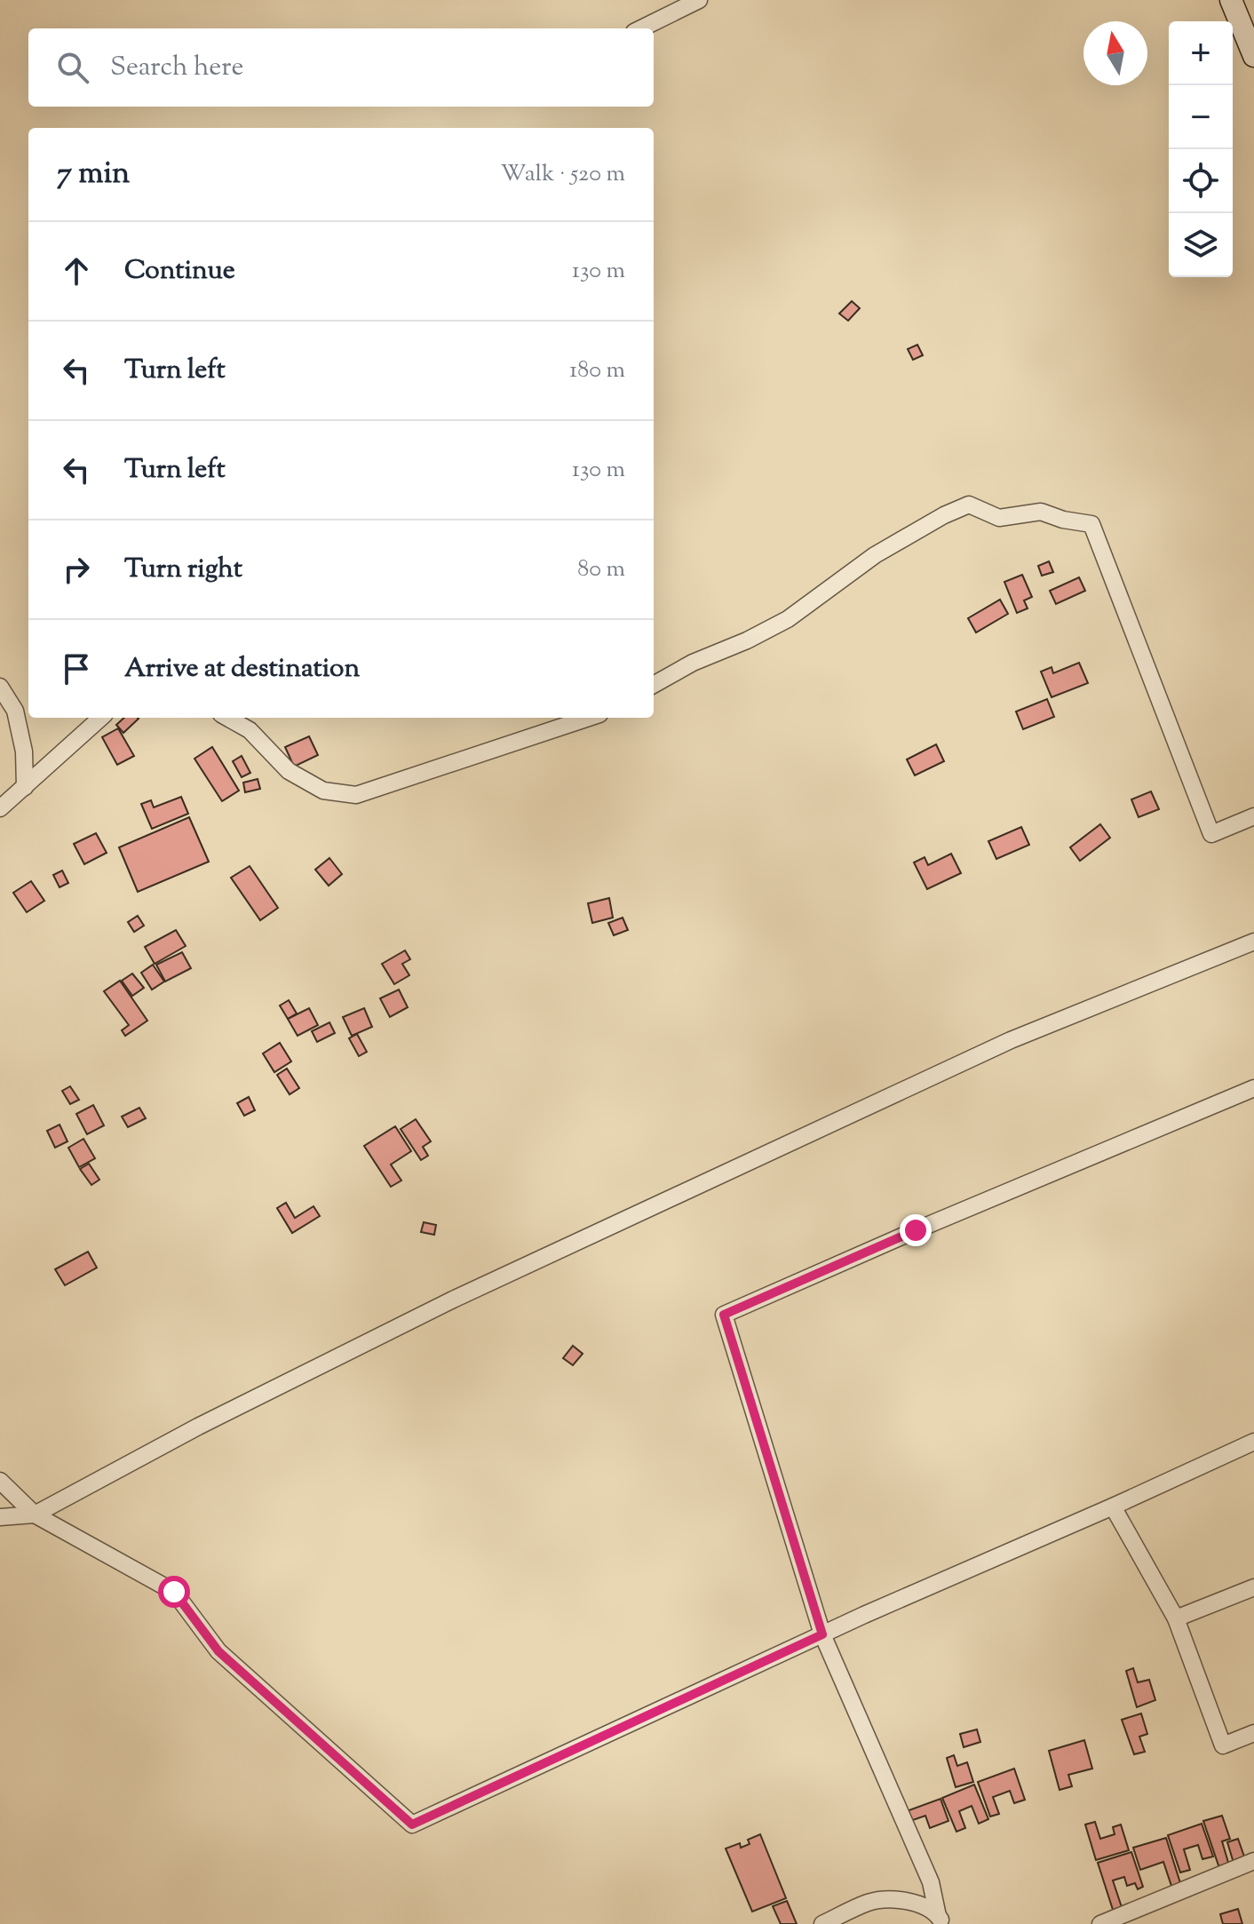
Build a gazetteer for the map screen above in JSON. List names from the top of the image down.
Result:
{
  "north": "top",
  "page": {
    "map_buttons": ["+", "−"],
    "search": "Search here",
    "heading": ["7 min", "Walk · 520 m"],
    "list": [
      ["Continue", "130 m"],
      ["Turn left", "180 m"],
      ["Turn left", "130 m"],
      ["Turn right", "80 m"],
      "Arrive at destination"
    ]
  }
}
